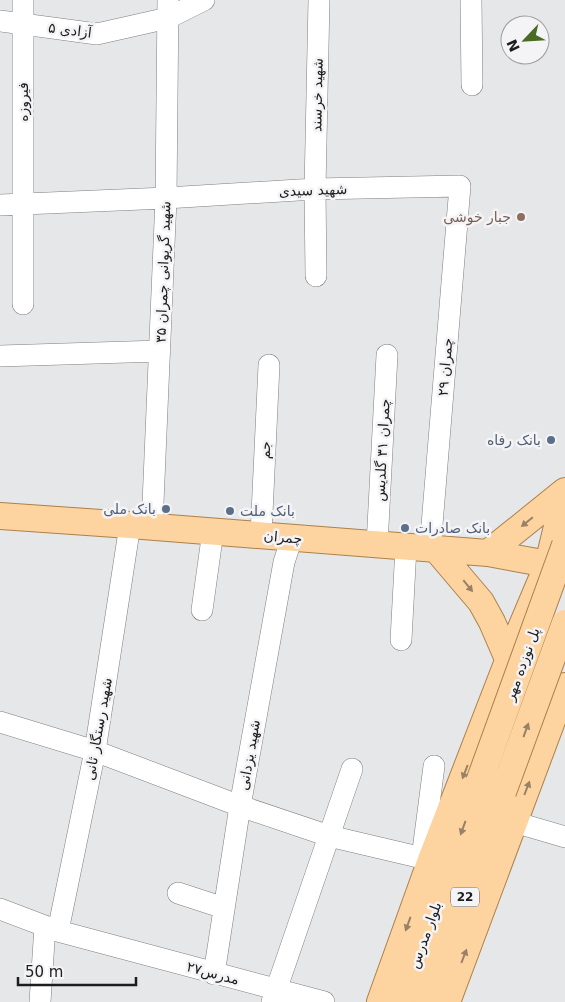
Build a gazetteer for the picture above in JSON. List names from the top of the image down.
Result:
{
  "streets": {
    "main road": [
      "چمران",
      "پل نوزده مهر",
      "22",
      "بلوار مدرس"
    ],
    "street": [
      "آزادی ۵",
      "شهید خرسند",
      "فیروزه",
      "شهید سیدی",
      "شهید گریوانی چمران ۳۵",
      "چمران ۲۹",
      "جم",
      "چمران ۳۱ گلدیس",
      "شهید رستگار ثانی",
      "شهید یزدانی",
      "مدرس۲۷"
    ]
  },
  "crossings": [
    ["آزادی ۵", "فیروزه"],
    ["آزادی ۵", "شهید گریوانی چمران ۳۵"],
    ["شهید خرسند", "شهید سیدی"],
    ["فیروزه", "شهید سیدی"],
    ["شهید سیدی", "شهید گریوانی چمران ۳۵"],
    ["شهید سیدی", "چمران ۲۹"],
    ["شهید گریوانی چمران ۳۵", "چمران"],
    ["شهید گریوانی چمران ۳۵", "شهید رستگار ثانی"],
    ["چمران ۲۹", "چمران"],
    ["جم", "چمران"],
    ["چمران ۳۱ گلدیس", "چمران"],
    ["چمران", "شهید رستگار ثانی"],
    ["چمران", "شهید یزدانی"],
    ["پل نوزده مهر", "بلوار مدرس"],
    ["شهید رستگار ثانی", "مدرس۲۷"],
    ["شهید یزدانی", "مدرس۲۷"]
  ],
  "places": [
    "جبار خوشی",
    "بانک رفاه",
    "بانک ملی",
    "بانک ملت",
    "بانک صادرات"
  ],
  "scale_bar": "50 m",
  "north": "bottom left"
}
